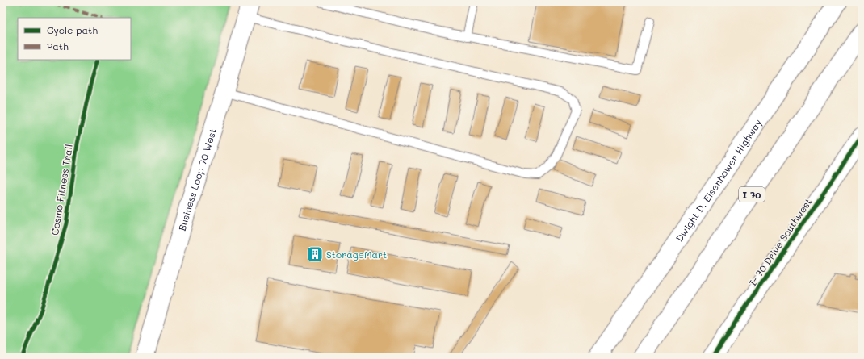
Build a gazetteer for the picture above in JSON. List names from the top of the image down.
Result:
{
  "streets": {
    "main road": [
      "Business Loop 70 West",
      "Dwight D. Eisenhower Highway",
      "I 70",
      "I- 70 Drive Southwest"
    ],
    "cycle path": ["Cosmo Fitness Trail"]
  },
  "places": {
    "building": ["StorageMart"]
  },
  "legend": ["Cycle path", "Path"]
}
